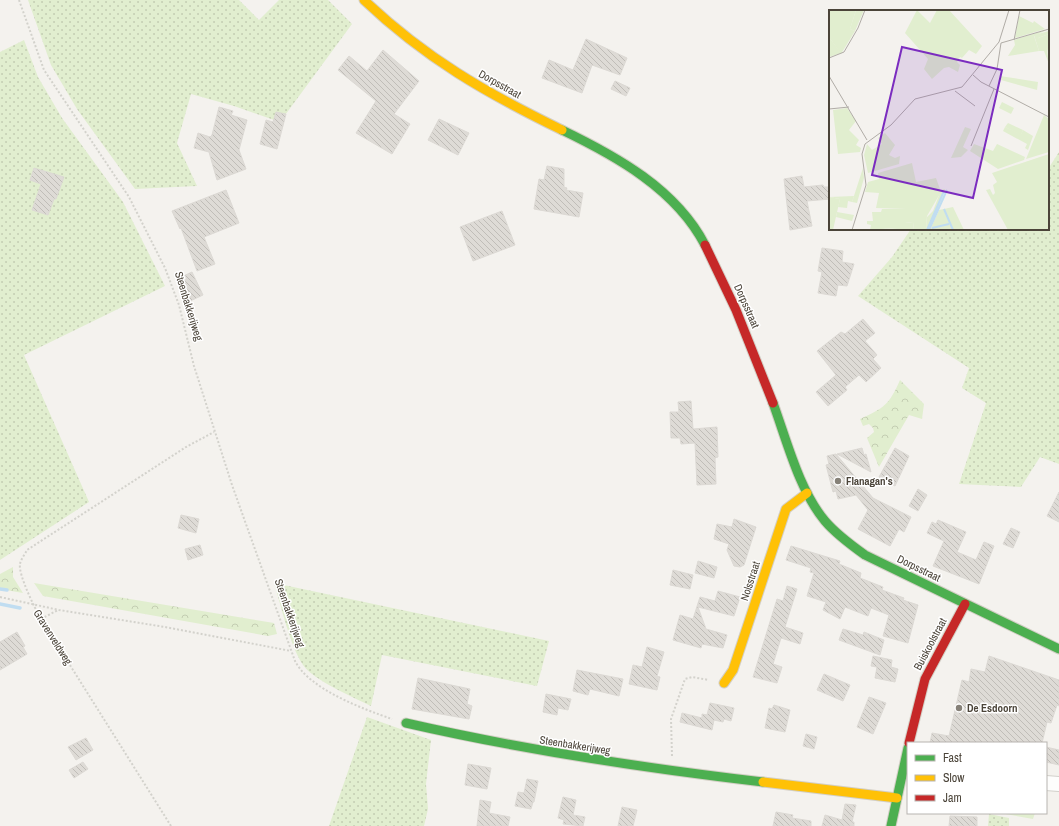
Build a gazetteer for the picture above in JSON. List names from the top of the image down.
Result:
{
  "streets": {
    "main road": [
      "Dorpsstraat",
      "Steenbakkerijweg",
      "Nolsstraat",
      "Buiskoolstraat"
    ],
    "path": ["Gravenveldweg"]
  },
  "crossings": [
    ["Dorpsstraat", "Nolsstraat"],
    ["Dorpsstraat", "Buiskoolstraat"],
    ["Steenbakkerijweg", "Gravenveldweg"],
    ["Steenbakkerijweg", "Buiskoolstraat"]
  ],
  "places": ["Flanagan's", "De Esdoorn"],
  "legend": ["Fast", "Slow", "Jam"]
}
